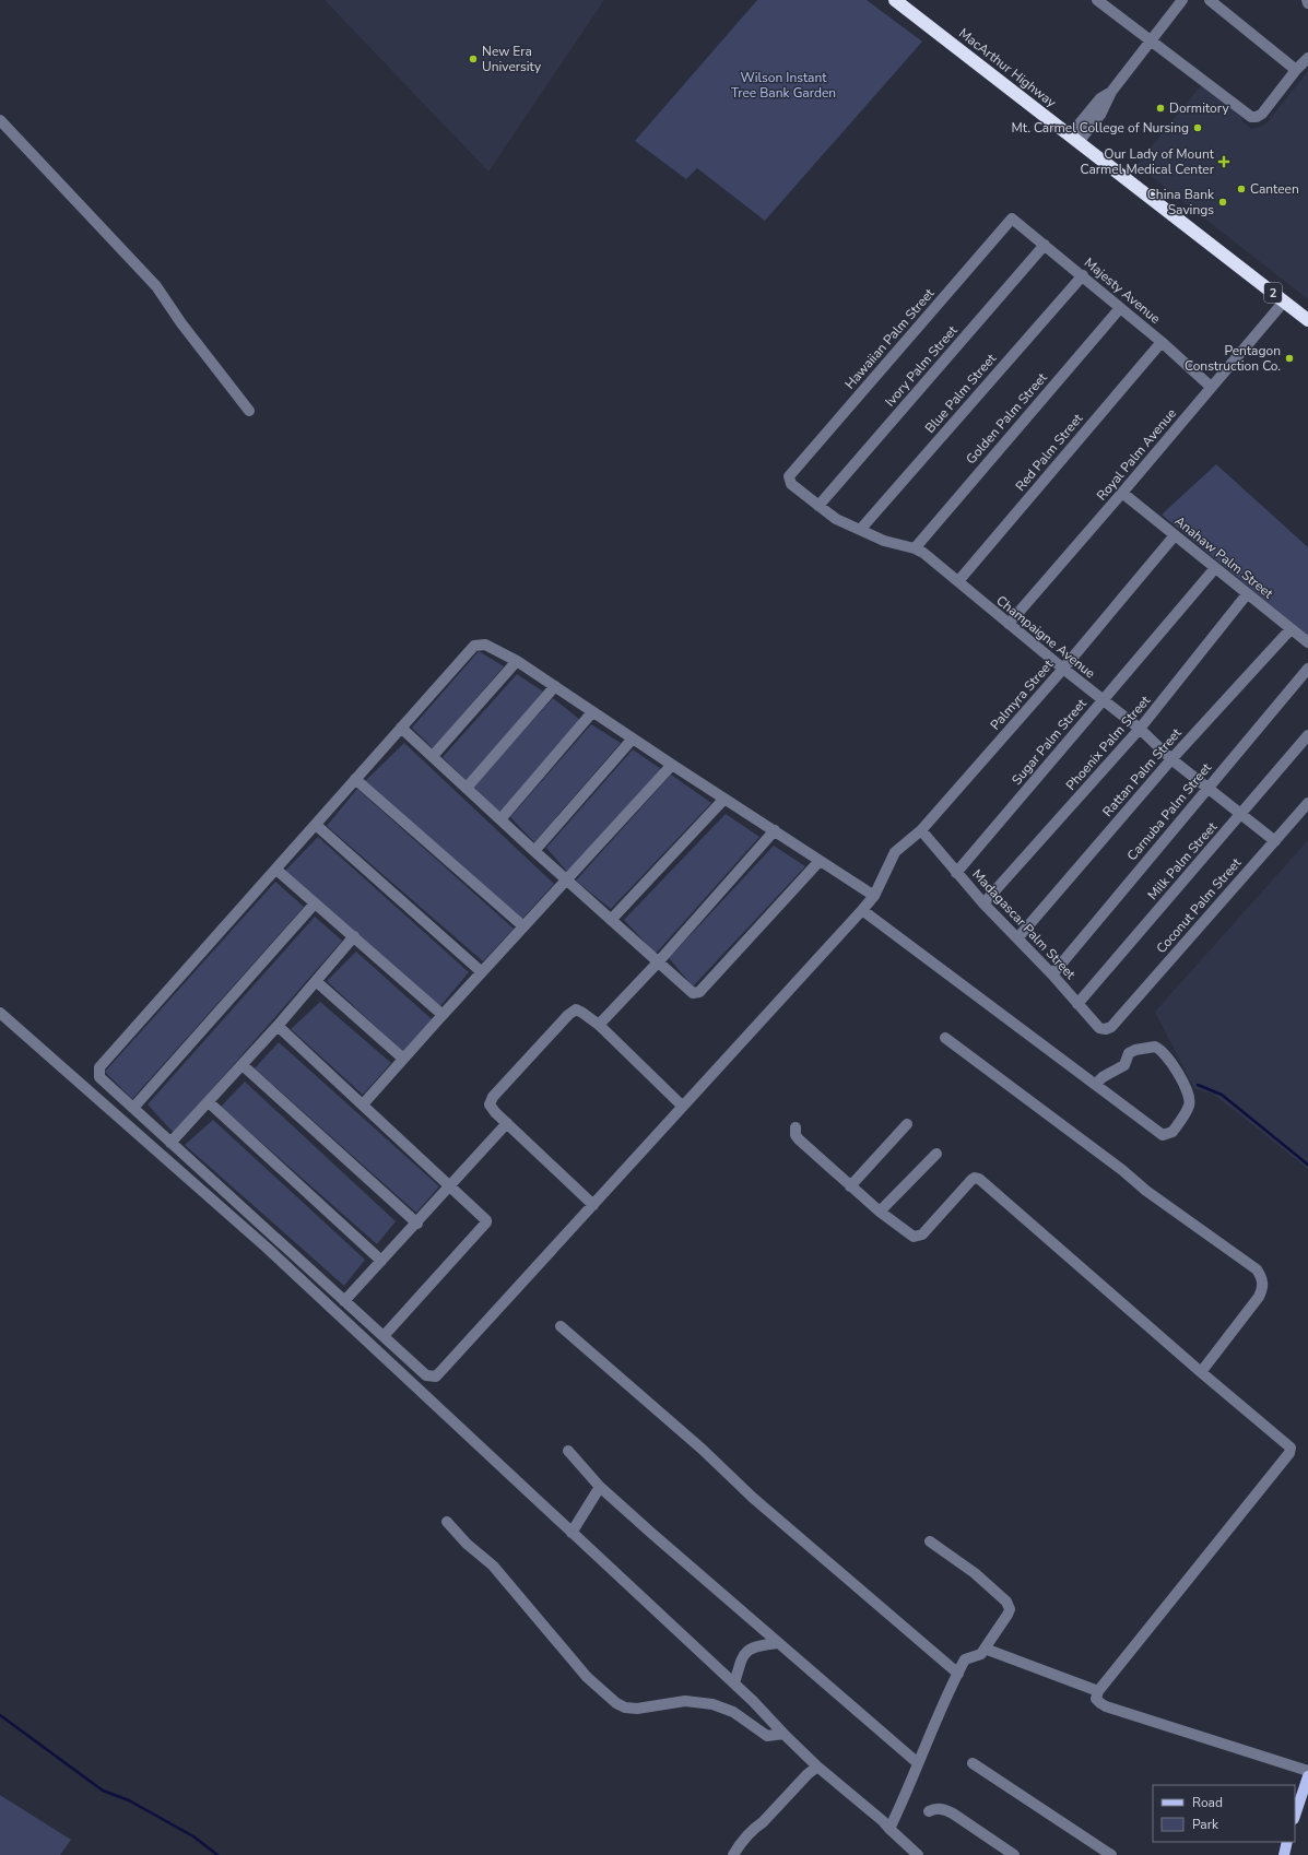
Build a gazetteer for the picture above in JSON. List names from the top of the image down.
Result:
{
  "streets": {
    "highway": ["MacArthur Highway", "2"],
    "street": [
      "Majesty Avenue",
      "Hawaiian Palm Street",
      "Ivory Palm Street",
      "Blue Palm Street",
      "Golden Palm Street",
      "Red Palm Street",
      "Royal Palm Avenue",
      "Anahaw Palm Street",
      "Champaigne Avenue",
      "Palmyra Street",
      "Sugar Palm Street",
      "Phoenix Palm Street",
      "Rattan Palm Street",
      "Carnuba Palm Street",
      "Milk Palm Street",
      "Coconut Palm Street",
      "Madagascar Palm Street"
    ]
  },
  "crossings": [
    ["MacArthur Highway", "Royal Palm Avenue"],
    ["Majesty Avenue", "Hawaiian Palm Street"],
    ["Majesty Avenue", "Ivory Palm Street"],
    ["Majesty Avenue", "Blue Palm Street"],
    ["Majesty Avenue", "Golden Palm Street"],
    ["Majesty Avenue", "Red Palm Street"],
    ["Majesty Avenue", "Royal Palm Avenue"],
    ["Hawaiian Palm Street", "Champaigne Avenue"],
    ["Ivory Palm Street", "Champaigne Avenue"],
    ["Blue Palm Street", "Champaigne Avenue"],
    ["Golden Palm Street", "Champaigne Avenue"],
    ["Red Palm Street", "Champaigne Avenue"],
    ["Royal Palm Avenue", "Anahaw Palm Street"],
    ["Royal Palm Avenue", "Champaigne Avenue"],
    ["Anahaw Palm Street", "Palmyra Street"],
    ["Anahaw Palm Street", "Sugar Palm Street"],
    ["Anahaw Palm Street", "Phoenix Palm Street"],
    ["Anahaw Palm Street", "Rattan Palm Street"],
    ["Champaigne Avenue", "Palmyra Street"],
    ["Champaigne Avenue", "Sugar Palm Street"],
    ["Champaigne Avenue", "Phoenix Palm Street"],
    ["Champaigne Avenue", "Rattan Palm Street"],
    ["Champaigne Avenue", "Carnuba Palm Street"],
    ["Champaigne Avenue", "Milk Palm Street"],
    ["Champaigne Avenue", "Coconut Palm Street"],
    ["Palmyra Street", "Madagascar Palm Street"],
    ["Sugar Palm Street", "Madagascar Palm Street"],
    ["Phoenix Palm Street", "Madagascar Palm Street"],
    ["Rattan Palm Street", "Madagascar Palm Street"],
    ["Carnuba Palm Street", "Madagascar Palm Street"],
    ["Milk Palm Street", "Madagascar Palm Street"],
    ["Coconut Palm Street", "Madagascar Palm Street"]
  ],
  "parks": ["Wilson Instant Tree Bank Garden"],
  "places": {
    "other": [
      "New Era University",
      "Dormitory",
      "Mt. Carmel College of Nursing",
      "Canteen",
      "China Bank Savings",
      "Pentagon Construction Co."
    ],
    "health": ["Our Lady of Mount Carmel Medical Center"]
  },
  "legend": ["Road", "Park"]
}
